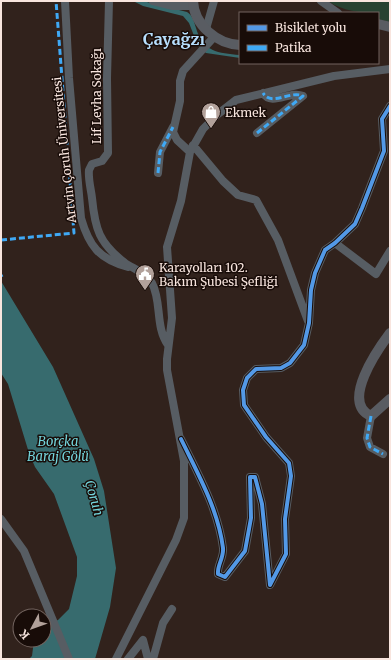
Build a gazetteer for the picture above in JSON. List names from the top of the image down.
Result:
{
  "streets": {
    "street": ["Lif Levha Sokağı", "Artvin Çoruh Üniversitesi"]
  },
  "crossings": [
    ["Lif Levha Sokağı", "Artvin Çoruh Üniversitesi"]
  ],
  "districts": ["Çayağzı"],
  "water": ["Borçka Baraj Gölü", "Çoruh"],
  "places": {
    "shop": ["Ekmek"],
    "public building": ["Karayolları 102. Bakım Şubesi Şefliği"]
  },
  "legend": ["Bisiklet yolu", "Patika"],
  "north": "bottom left"
}
